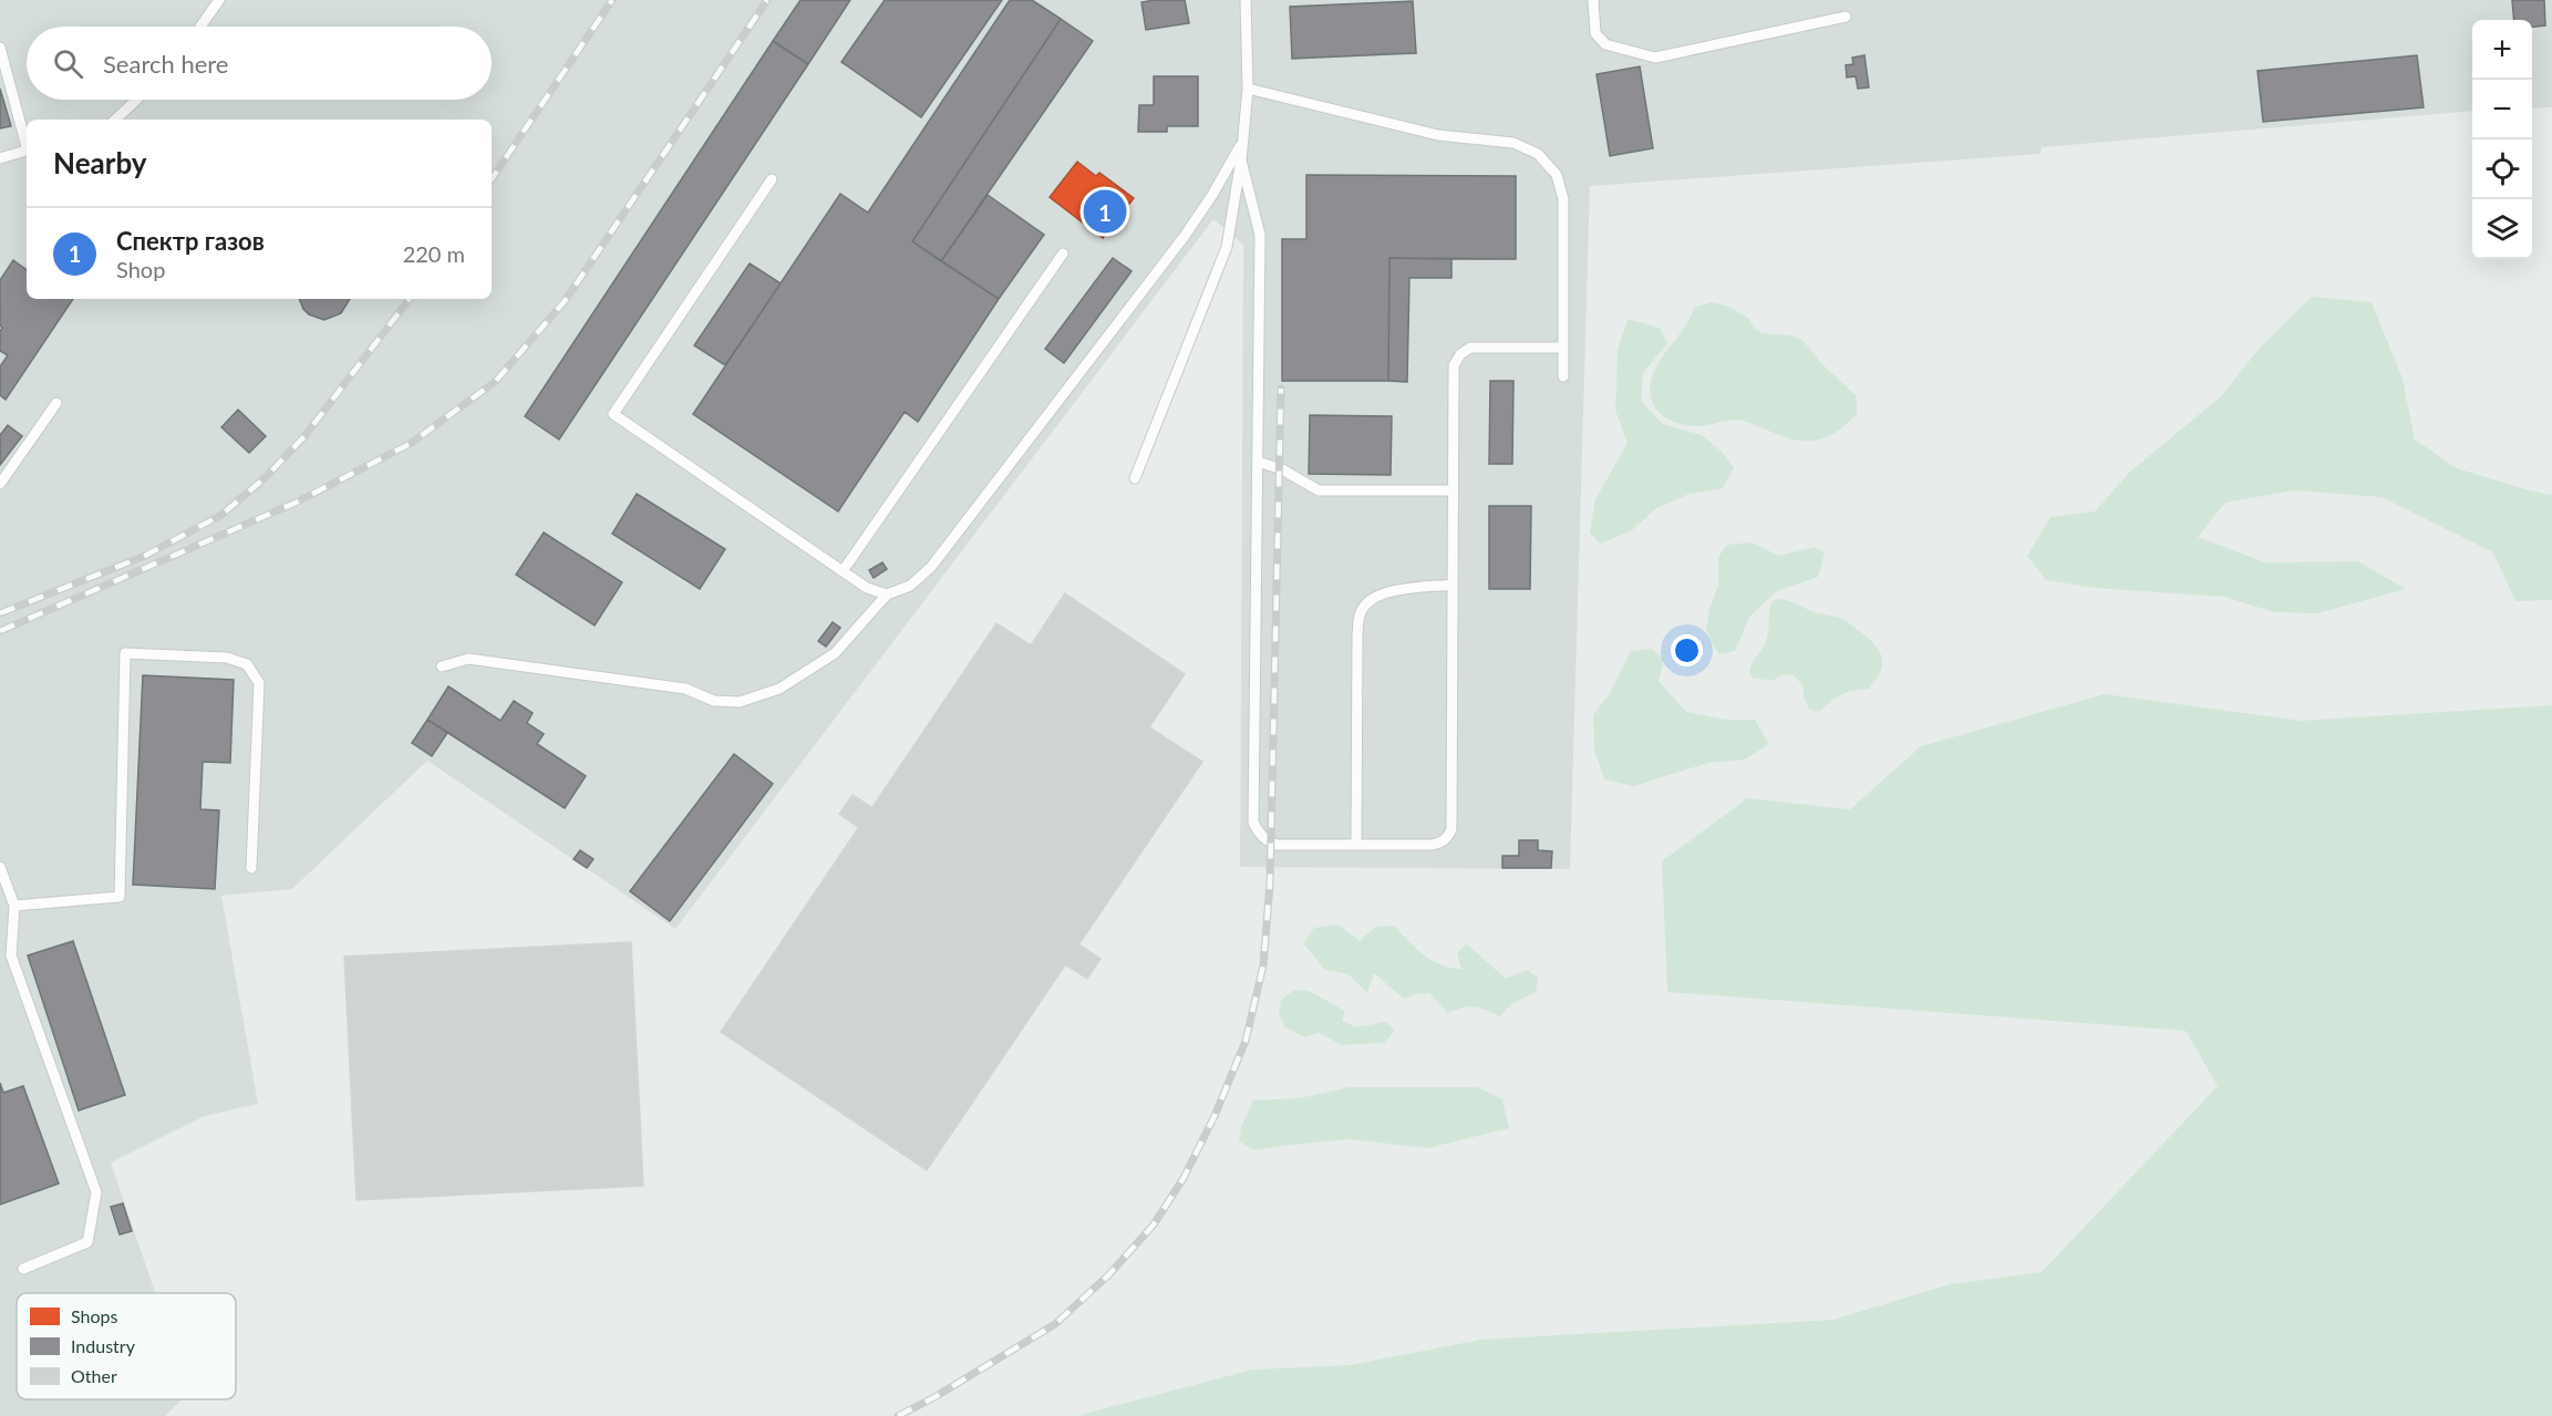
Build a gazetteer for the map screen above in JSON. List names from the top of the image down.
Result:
{
  "legend": ["Shops", "Industry", "Other"],
  "page": {
    "map_buttons": ["+", "−"],
    "search": "Search here",
    "heading": "Nearby",
    "pins": "1",
    "list": [
      {
        "mark": "1",
        "name": "Спектр газов",
        "note": "Shop",
        "value": "220 m"
      }
    ]
  }
}
